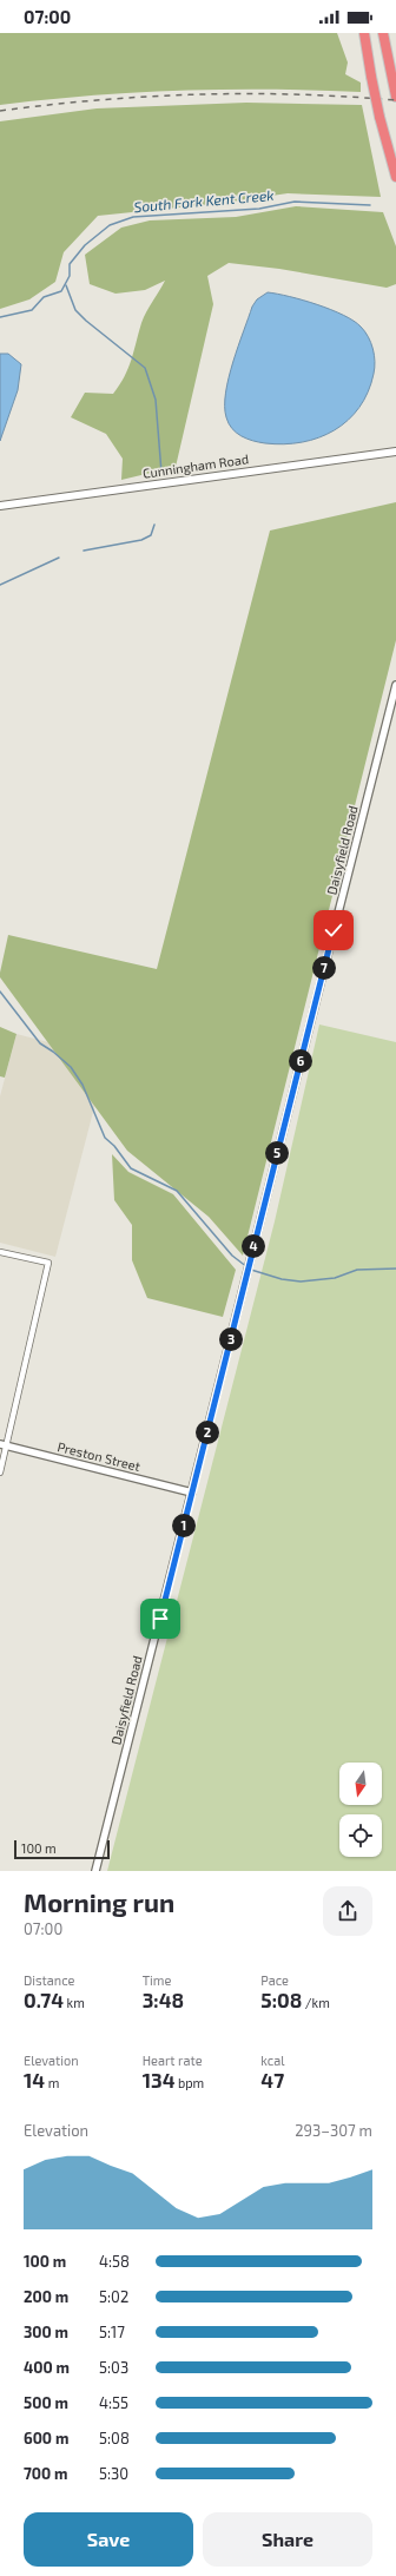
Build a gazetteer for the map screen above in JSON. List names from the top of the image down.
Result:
{
  "streets": {
    "main road": ["Cunningham Road"],
    "street": ["Daisyfield Road", "Preston Street"]
  },
  "crossings": [
    ["Daisyfield Road", "Preston Street"]
  ],
  "water": ["South Fork Kent Creek"],
  "scale_bar": "100 m",
  "north": "bottom",
  "page": {
    "status": "07:00",
    "pins": [
      "7",
      "6",
      "5",
      "4",
      "3",
      "2",
      "1"
    ],
    "scale": "100 m",
    "heading": ["Morning run", "07:00"],
    "stats": [
      ["Distance", "0.74 km"],
      ["Time", "3:48"],
      ["Pace", "5:08 /km"],
      ["Elevation", "14 m"],
      ["Heart rate", "134 bpm"],
      ["kcal", "47"]
    ],
    "chart": ["Elevation", "293–307 m"],
    "list": [
      {
        "name": "100 m",
        "note": "4:58"
      },
      {
        "name": "200 m",
        "note": "5:02"
      },
      {
        "name": "300 m",
        "note": "5:17"
      },
      {
        "name": "400 m",
        "note": "5:03"
      },
      {
        "name": "500 m",
        "note": "4:55"
      },
      {
        "name": "600 m",
        "note": "5:08"
      },
      {
        "name": "700 m",
        "note": "5:30"
      }
    ],
    "buttons": ["Save", "Share"]
  }
}
